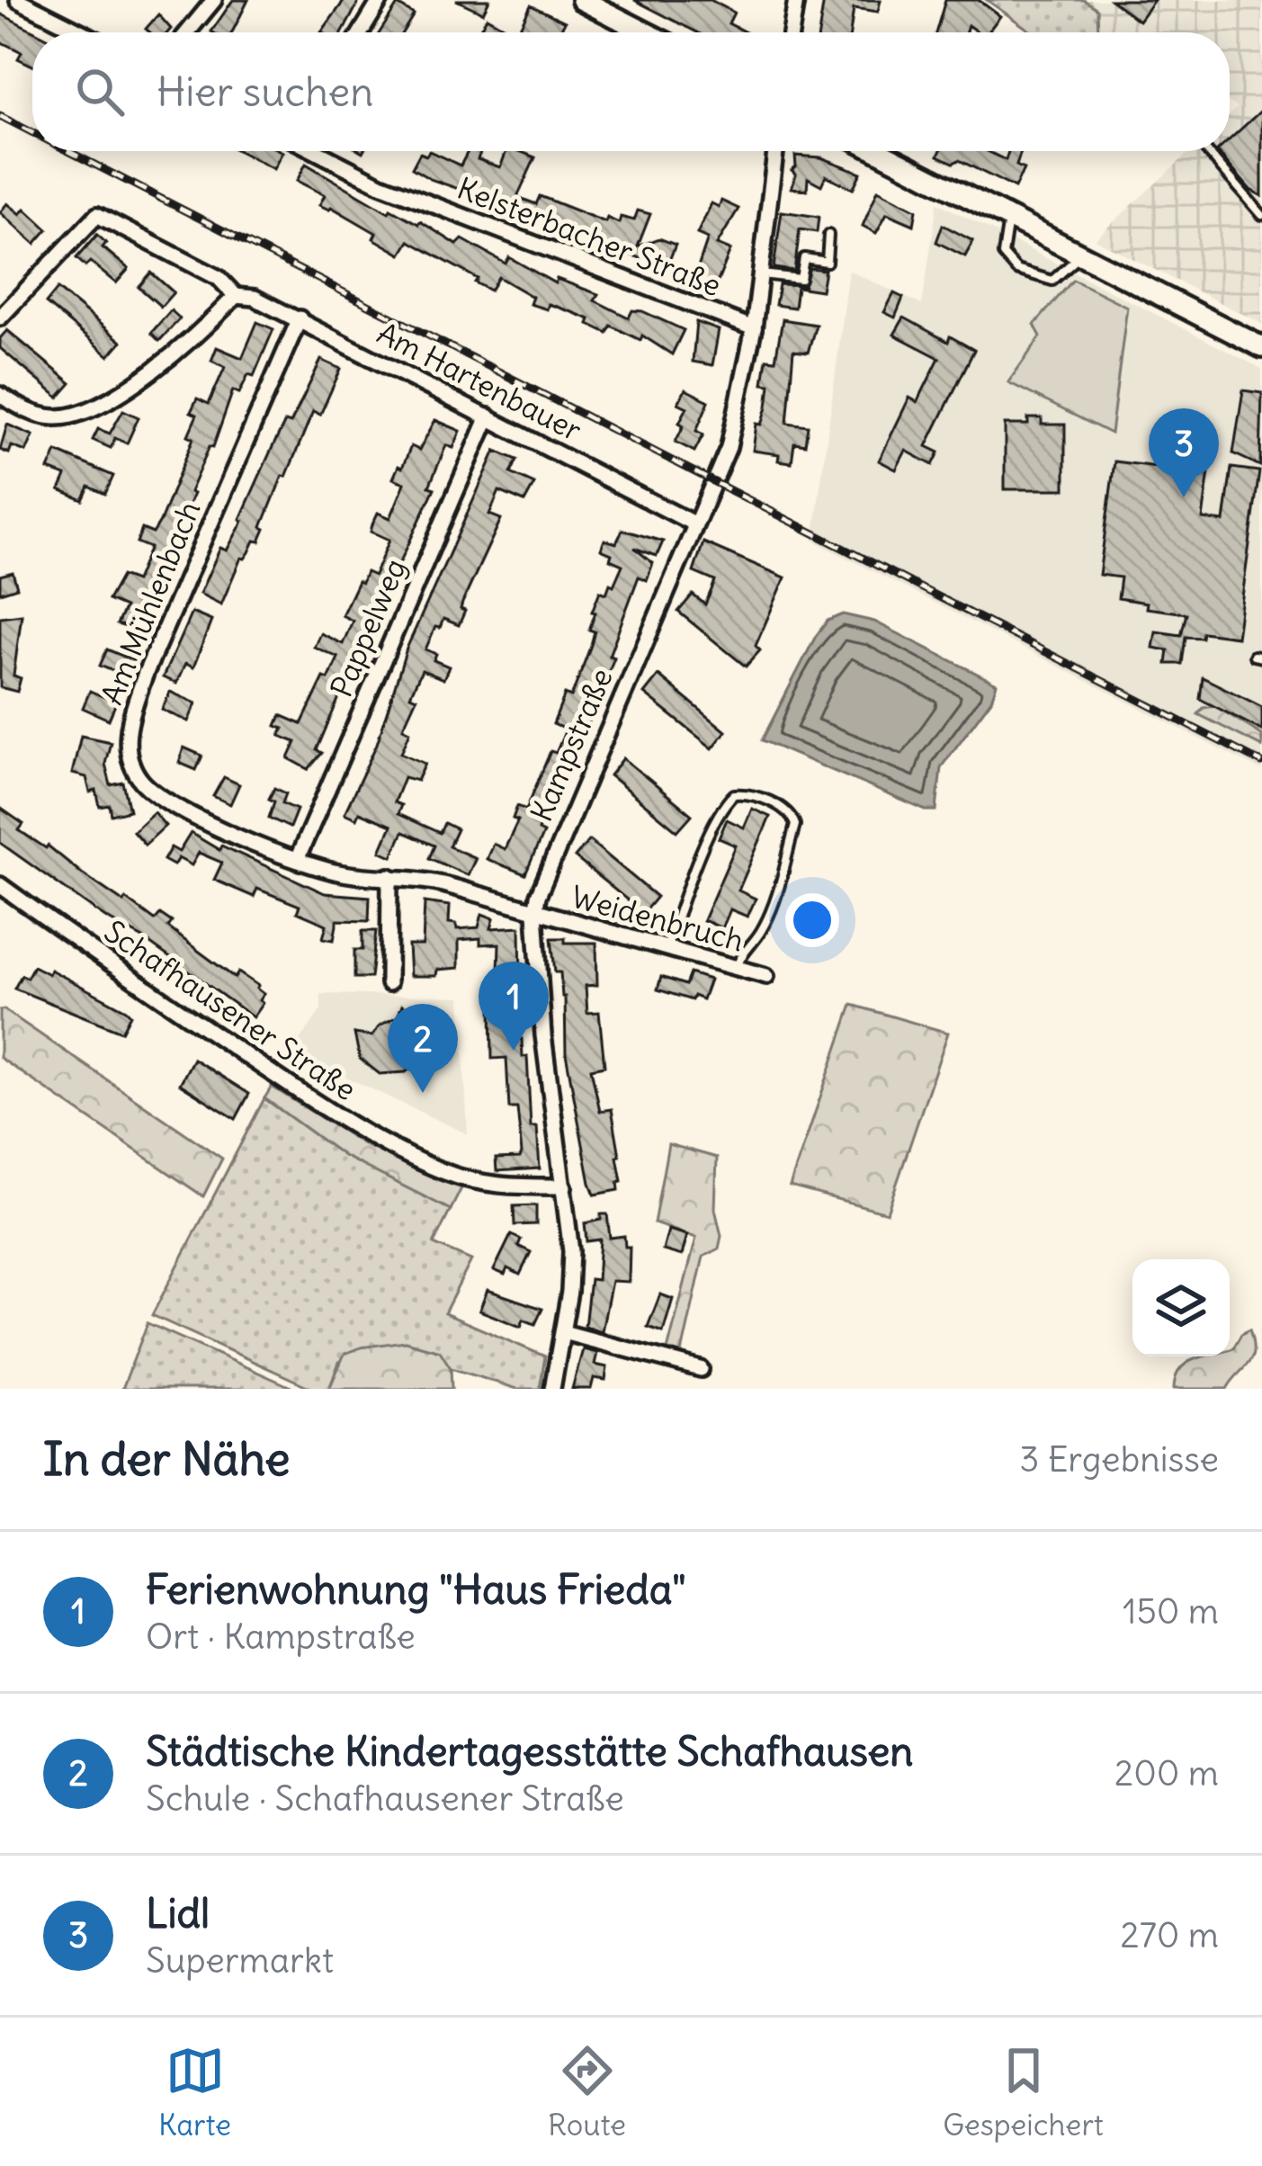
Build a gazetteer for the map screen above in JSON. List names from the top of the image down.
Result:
{
  "streets": {
    "street": [
      "Kelsterbacher Straße",
      "Am Hartenbauer",
      "Am Mühlenbach",
      "Pappelweg",
      "Kampstraße",
      "Weidenbruch",
      "Schafhausener Straße"
    ]
  },
  "crossings": [
    ["Kelsterbacher Straße", "Kampstraße"],
    ["Am Hartenbauer", "Am Mühlenbach"],
    ["Am Hartenbauer", "Pappelweg"],
    ["Am Hartenbauer", "Kampstraße"],
    ["Am Mühlenbach", "Pappelweg"],
    ["Am Mühlenbach", "Kampstraße"],
    ["Am Mühlenbach", "Weidenbruch"],
    ["Kampstraße", "Weidenbruch"],
    ["Kampstraße", "Schafhausener Straße"]
  ],
  "page": {
    "search": "Hier suchen",
    "pins": ["3", "1", "2"],
    "heading": ["In der Nähe", "3 Ergebnisse"],
    "list": [
      {
        "mark": "1",
        "name": "Ferienwohnung \"Haus Frieda\"",
        "note": "Ort · Kampstraße",
        "value": "150 m"
      },
      {
        "mark": "2",
        "name": "Städtische Kindertagesstätte Schafhausen",
        "note": "Schule · Schafhausener Straße",
        "value": "200 m"
      },
      {
        "mark": "3",
        "name": "Lidl",
        "note": "Supermarkt",
        "value": "270 m"
      }
    ],
    "nav": ["Karte", "Route", "Gespeichert"]
  }
}
